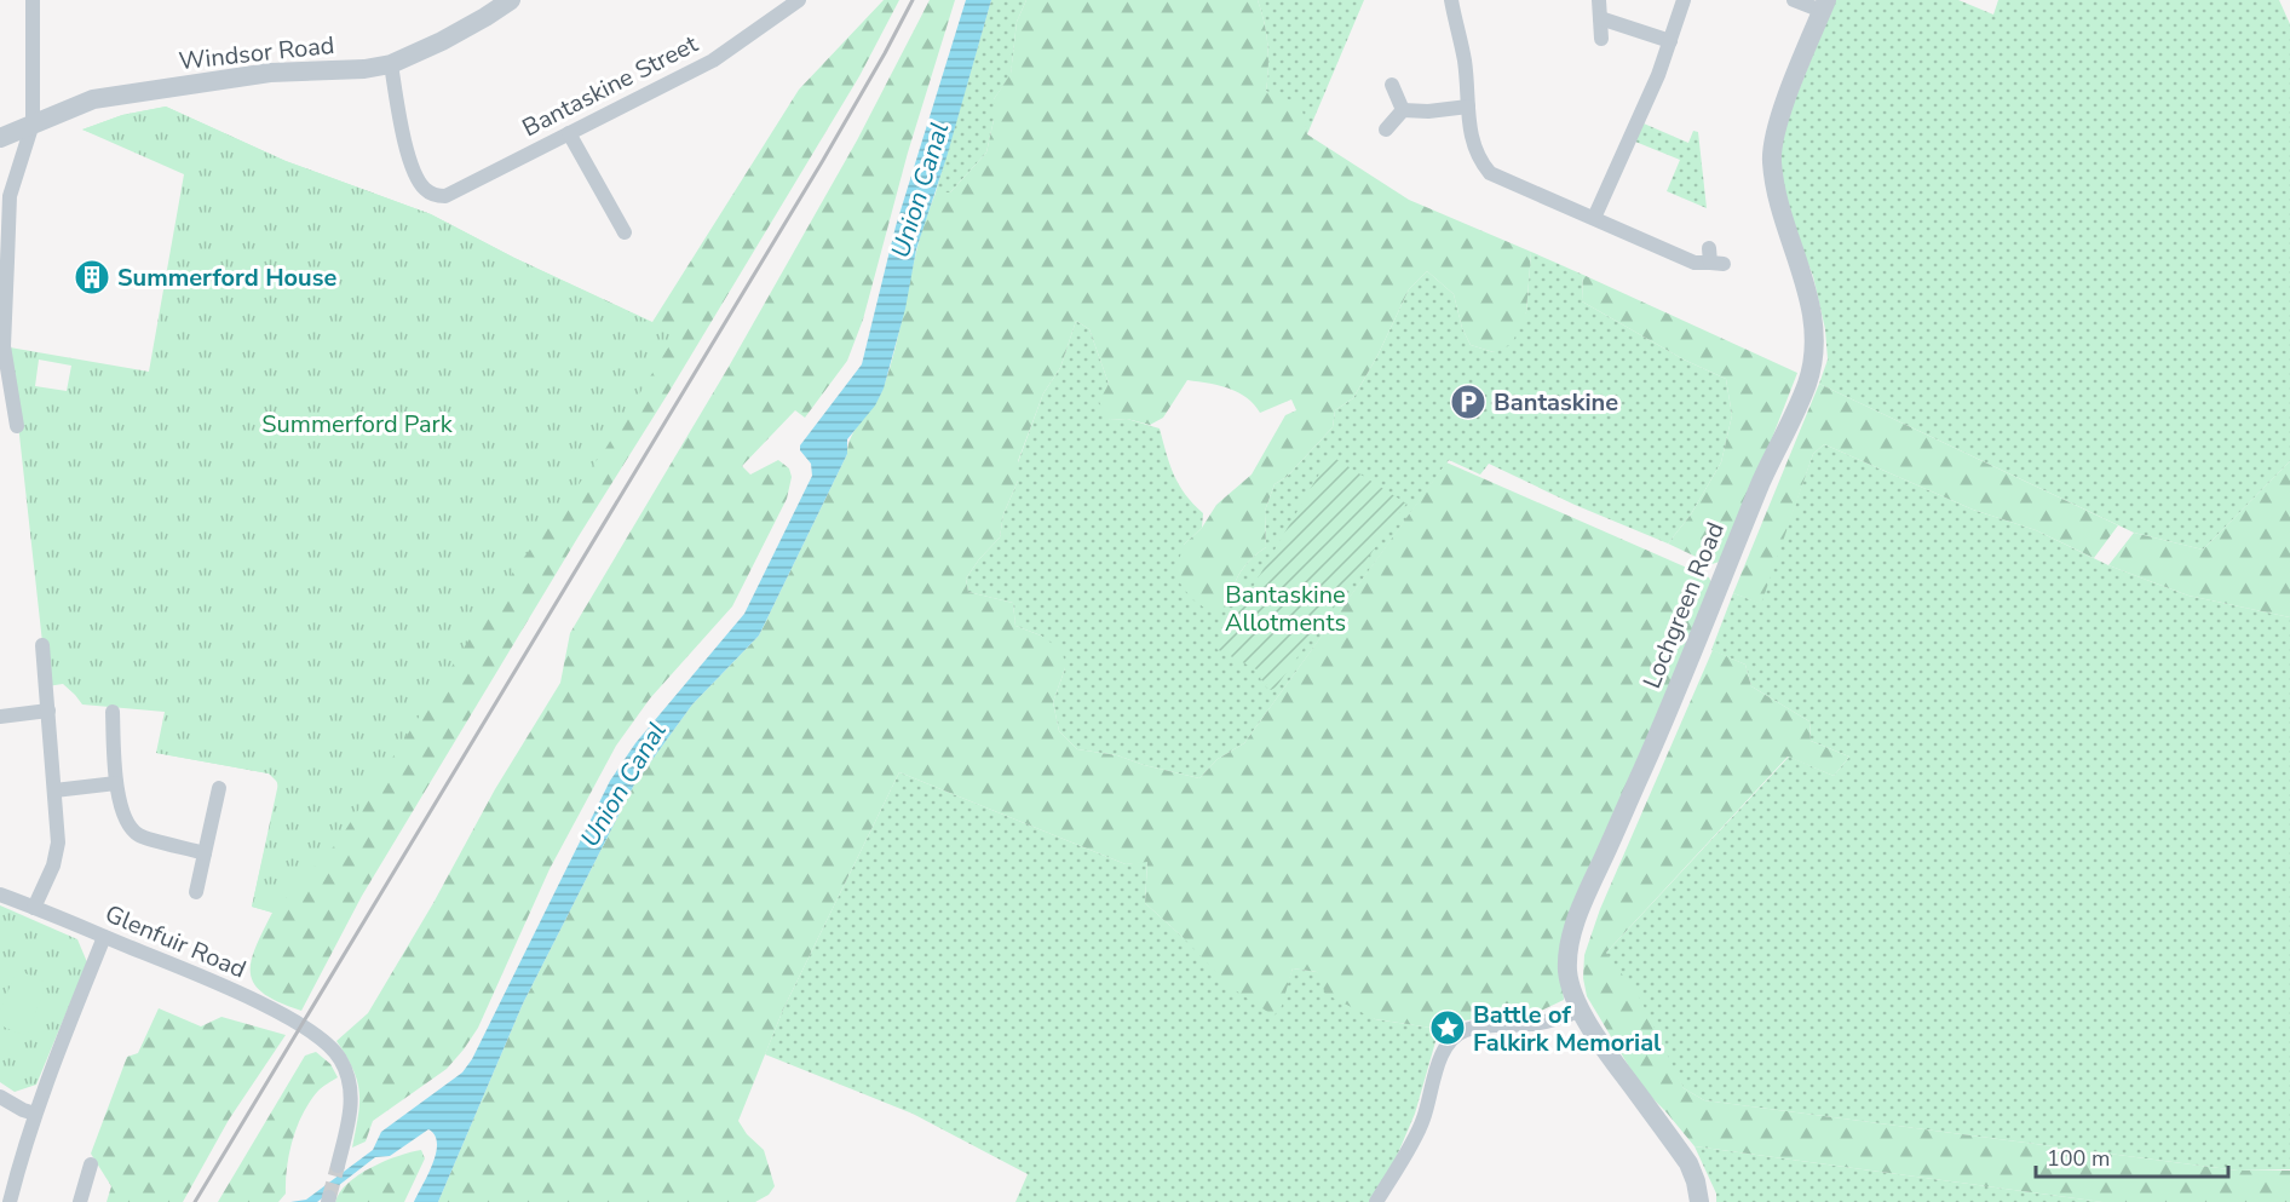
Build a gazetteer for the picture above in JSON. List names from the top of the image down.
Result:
{
  "streets": {
    "street": [
      "Windsor Road",
      "Bantaskine Street",
      "Lochgreen Road",
      "Glenfuir Road"
    ]
  },
  "crossings": [
    ["Windsor Road", "Bantaskine Street"]
  ],
  "water": ["Union Canal"],
  "parks": ["Summerford Park", "Bantaskine Allotments"],
  "places": {
    "building": ["Summerford House"],
    "parking": ["Bantaskine"],
    "place": ["Battle of Falkirk Memorial"]
  },
  "scale_bar": "100 m"
}
